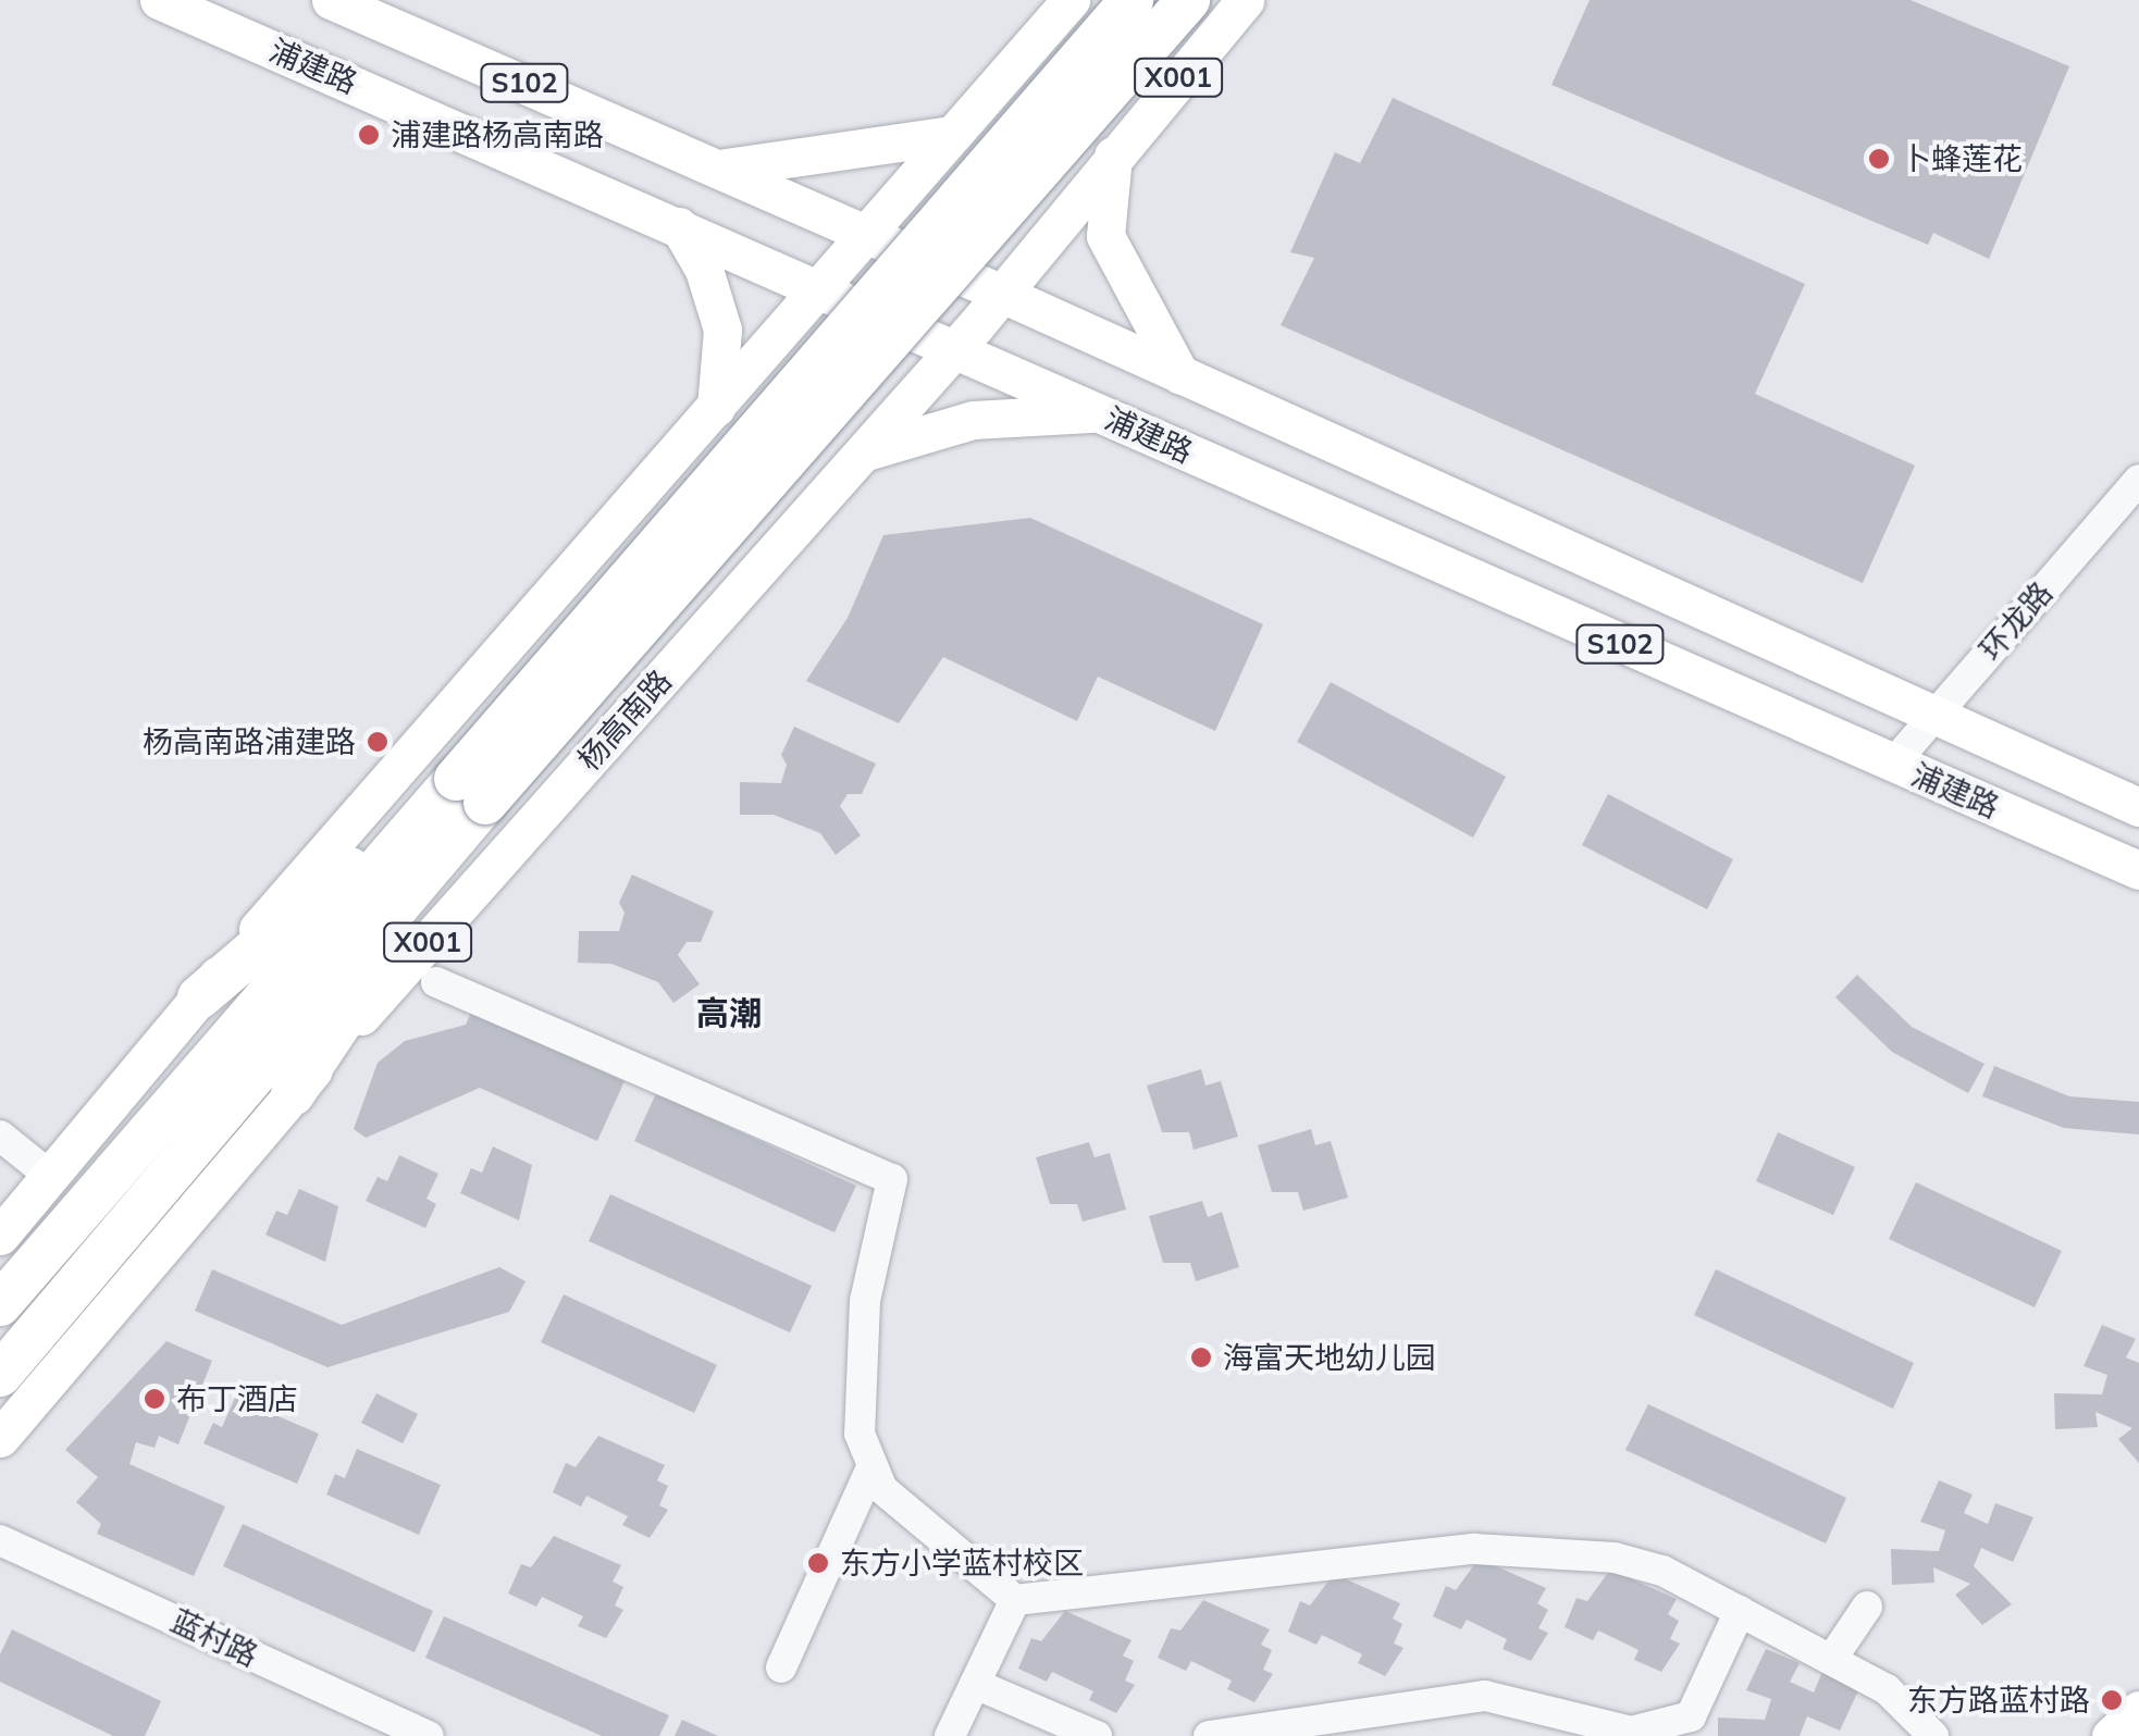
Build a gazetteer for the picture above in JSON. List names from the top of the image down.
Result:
{
  "streets": {
    "highway": ["X001", "杨高南路"],
    "main road": ["浦建路", "S102"],
    "street": ["环龙路", "蓝村路"]
  },
  "crossings": [
    ["浦建路", "环龙路"],
    ["浦建路", "杨高南路"]
  ],
  "districts": ["高潮"],
  "places": [
    "浦建路杨高南路",
    "卜蜂莲花",
    "杨高南路浦建路",
    "海富天地幼儿园",
    "布丁酒店",
    "东方小学蓝村校区",
    "东方路蓝村路"
  ]
}
